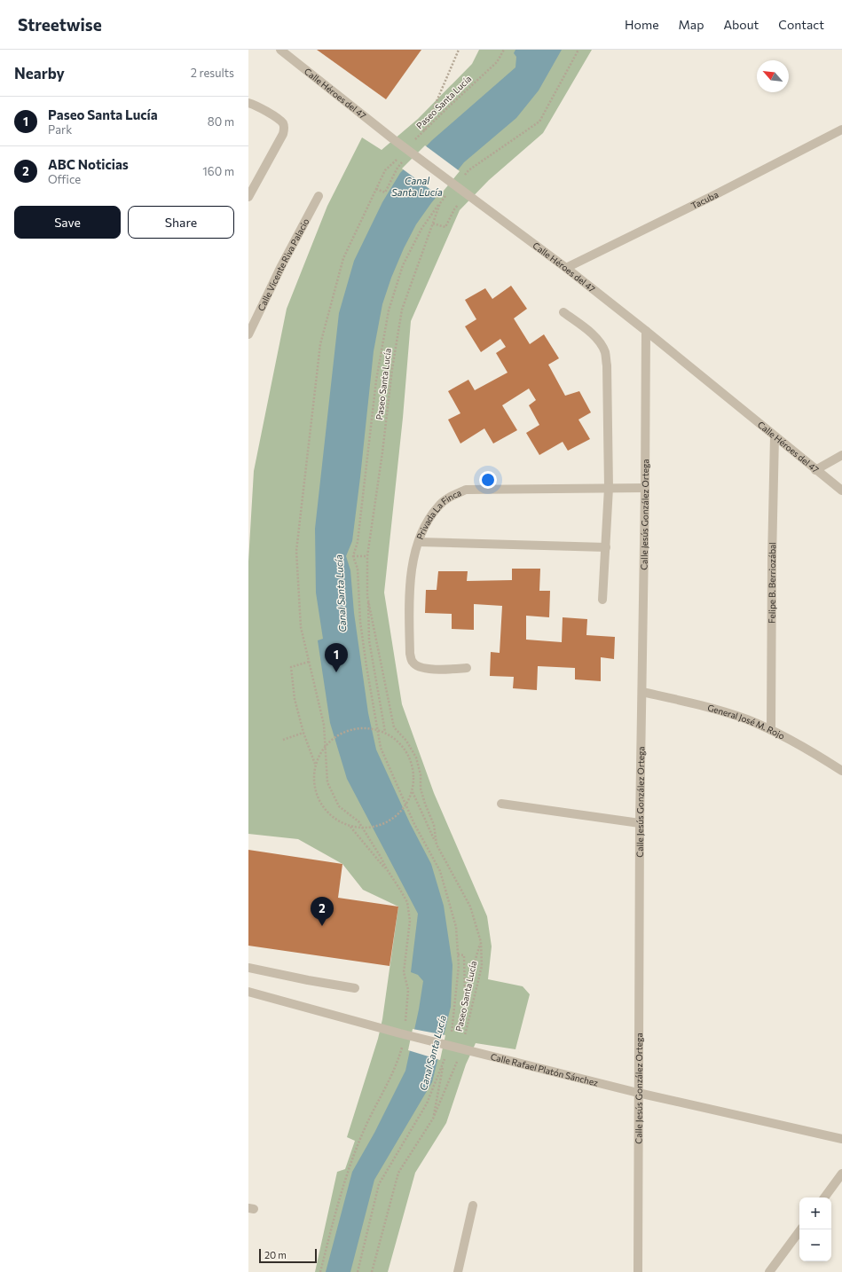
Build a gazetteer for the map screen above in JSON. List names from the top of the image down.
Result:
{
  "streets": {
    "street": [
      "Calle Héroes del 47",
      "Tacuba",
      "Calle Vicente Riva Palacio",
      "Calle Jesús González Ortega",
      "Privada La Finca",
      "Felipe B. Berriozábal",
      "General José M. Rojo",
      "Calle Rafael Platón Sánchez"
    ],
    "path": ["Paseo Santa Lucía"]
  },
  "crossings": [
    ["Calle Héroes del 47", "Tacuba"],
    ["Calle Héroes del 47", "Calle Jesús González Ortega"],
    ["Calle Héroes del 47", "Felipe B. Berriozábal"],
    ["Calle Jesús González Ortega", "Privada La Finca"],
    ["Calle Jesús González Ortega", "General José M. Rojo"],
    ["Calle Jesús González Ortega", "Calle Rafael Platón Sánchez"],
    ["Felipe B. Berriozábal", "General José M. Rojo"]
  ],
  "water": ["Canal Santa Lucía"],
  "scale_bar": "20 m",
  "north": "top left",
  "page": {
    "header": "Streetwise",
    "nav": [
      "Home",
      "Map",
      "About",
      "Contact"
    ],
    "heading": ["Nearby", "2 results"],
    "list": [
      {
        "mark": "1",
        "name": "Paseo Santa Lucía",
        "note": "Park",
        "value": "80 m"
      },
      {
        "mark": "2",
        "name": "ABC Noticias",
        "note": "Office",
        "value": "160 m"
      }
    ],
    "buttons": ["Save", "Share"],
    "pins": ["1", "2"],
    "map_buttons": ["+", "−"],
    "scale": "20 m"
  }
}
